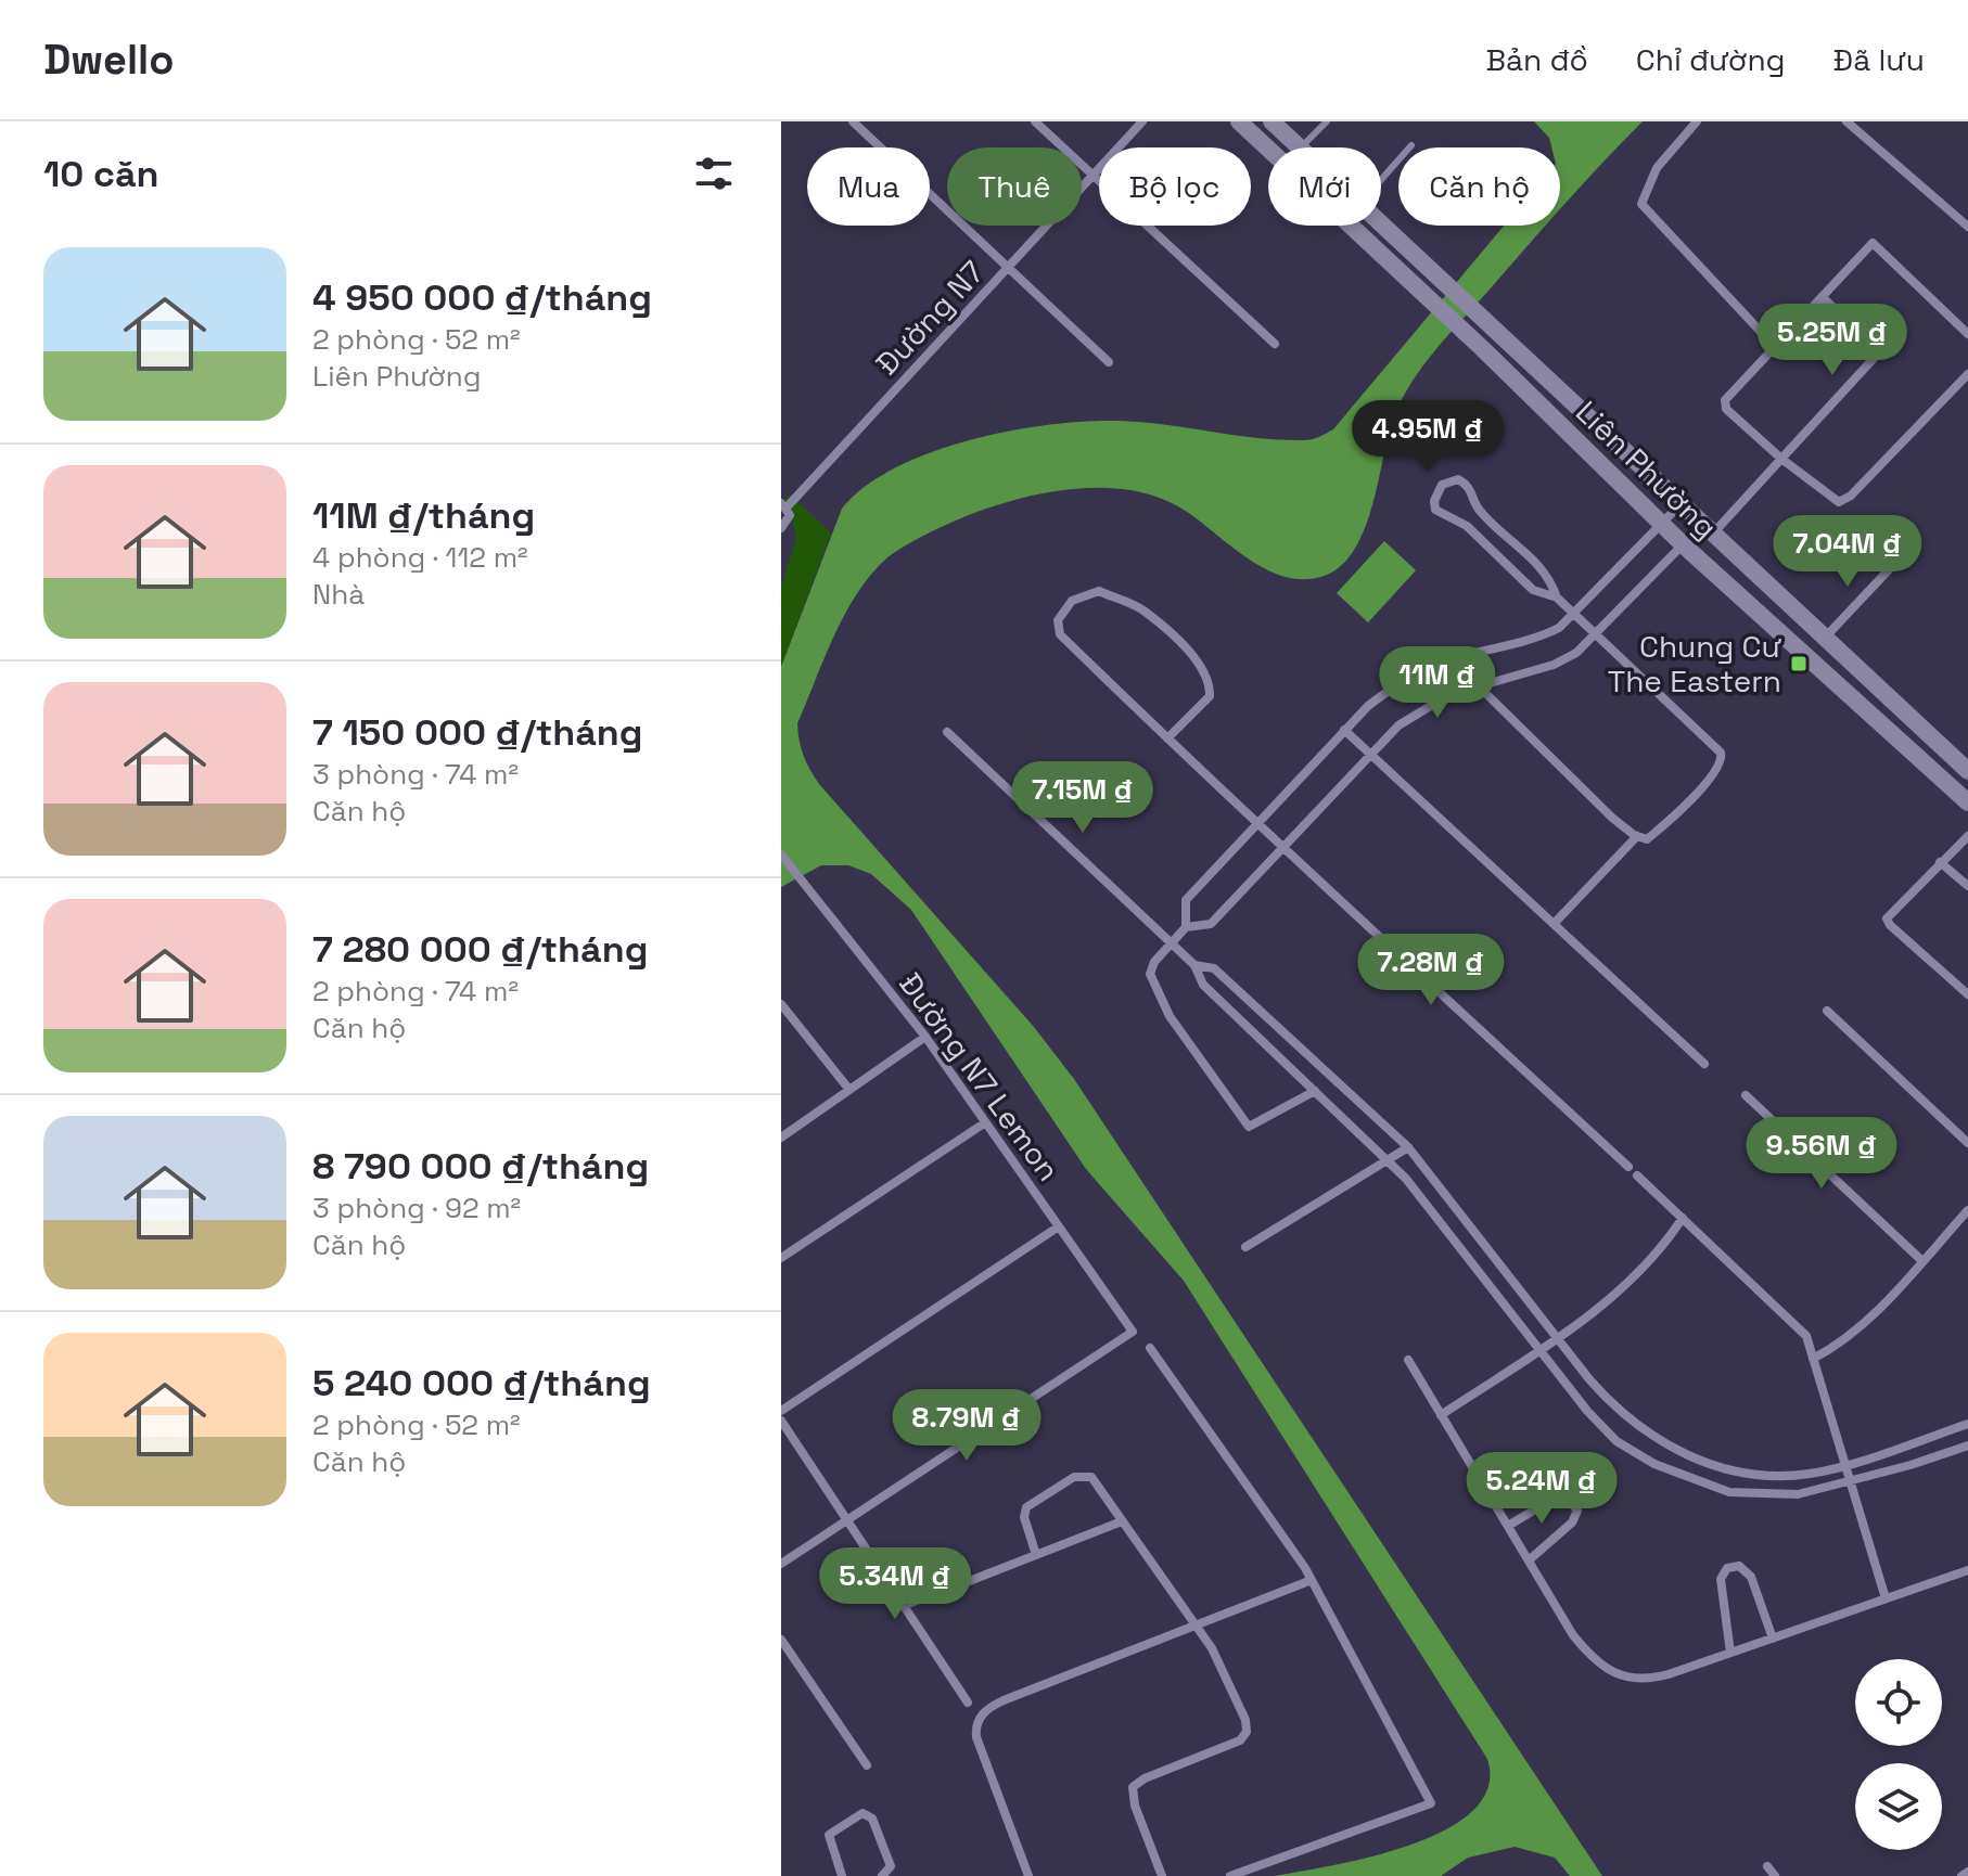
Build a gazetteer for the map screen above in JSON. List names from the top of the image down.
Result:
{
  "streets": {
    "street": ["Đường N7", "Liên Phường", "Đường N7 Lemon"]
  },
  "places": {
    "transit": ["Chung Cư The Eastern"]
  },
  "page": {
    "header": "Dwello",
    "nav": ["Bản đồ", "Chỉ đường", "Đã lưu"],
    "heading": "10 căn",
    "chip": [
      "Mua",
      "Thuê",
      "Bộ lọc",
      "Mới",
      "Căn hộ"
    ],
    "list": [
      {
        "name": "4 950 000 ₫/tháng",
        "note": "2 phòng · 52 m² · Liên Phường"
      },
      {
        "name": "11M ₫/tháng",
        "note": "4 phòng · 112 m² · Nhà"
      },
      {
        "name": "7 150 000 ₫/tháng",
        "note": "3 phòng · 74 m² · Căn hộ"
      },
      {
        "name": "7 280 000 ₫/tháng",
        "note": "2 phòng · 74 m² · Căn hộ"
      },
      {
        "name": "8 790 000 ₫/tháng",
        "note": "3 phòng · 92 m² · Căn hộ"
      },
      {
        "name": "5 240 000 ₫/tháng",
        "note": "2 phòng · 52 m² · Căn hộ"
      }
    ],
    "price": [
      "5.25M ₫",
      "4.95M ₫",
      "7.04M ₫",
      "11M ₫",
      "7.15M ₫",
      "7.28M ₫",
      "9.56M ₫",
      "8.79M ₫",
      "5.24M ₫",
      "5.34M ₫"
    ]
  }
}
